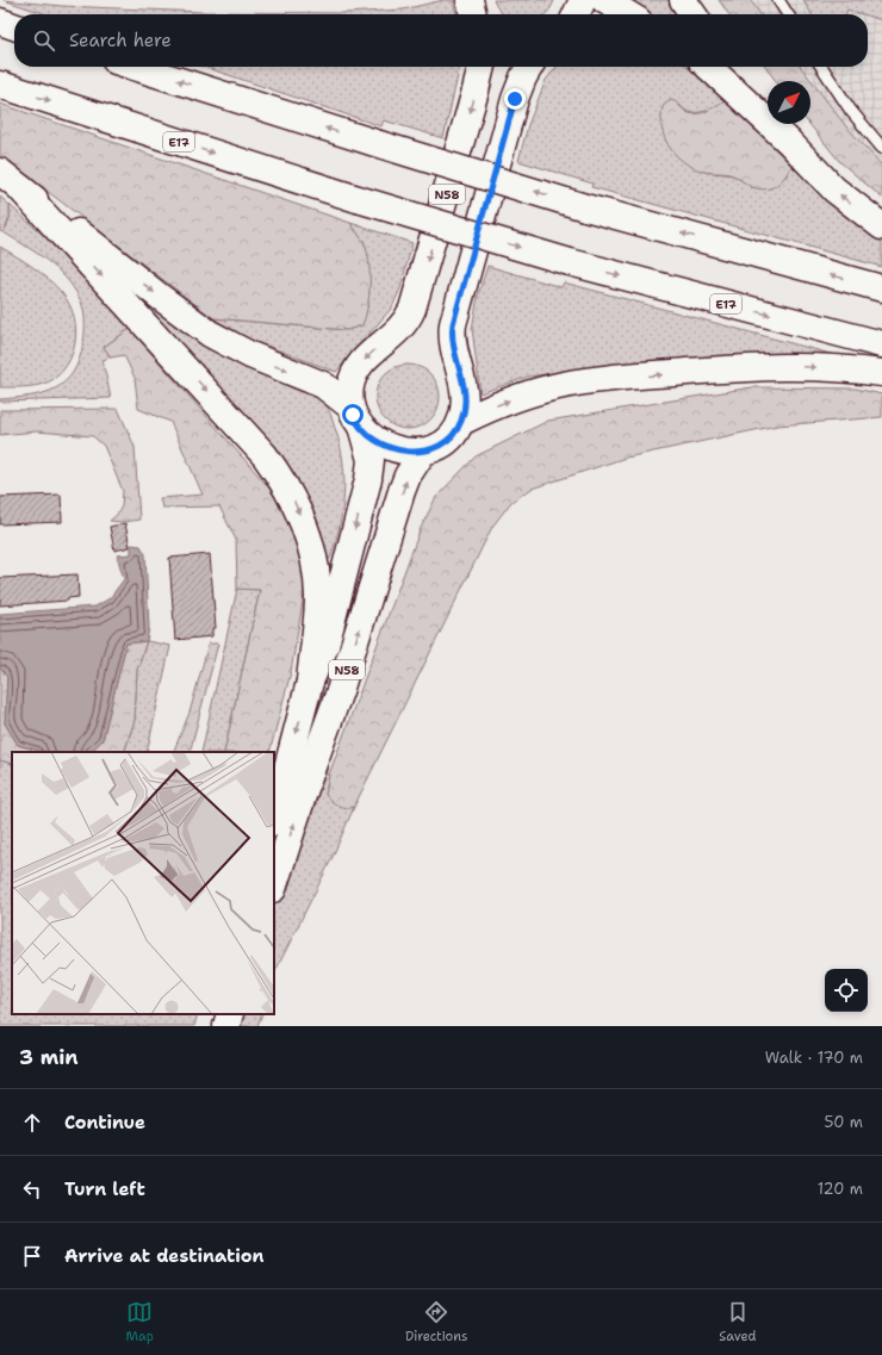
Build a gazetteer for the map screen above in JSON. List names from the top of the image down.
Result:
{
  "streets": {
    "main road": ["E17", "N58"]
  },
  "north": "top right",
  "page": {
    "search": "Search here",
    "heading": ["3 min", "Walk · 170 m"],
    "list": [
      ["Continue", "50 m"],
      ["Turn left", "120 m"],
      "Arrive at destination"
    ],
    "nav": ["Map", "Directions", "Saved"]
  }
}
